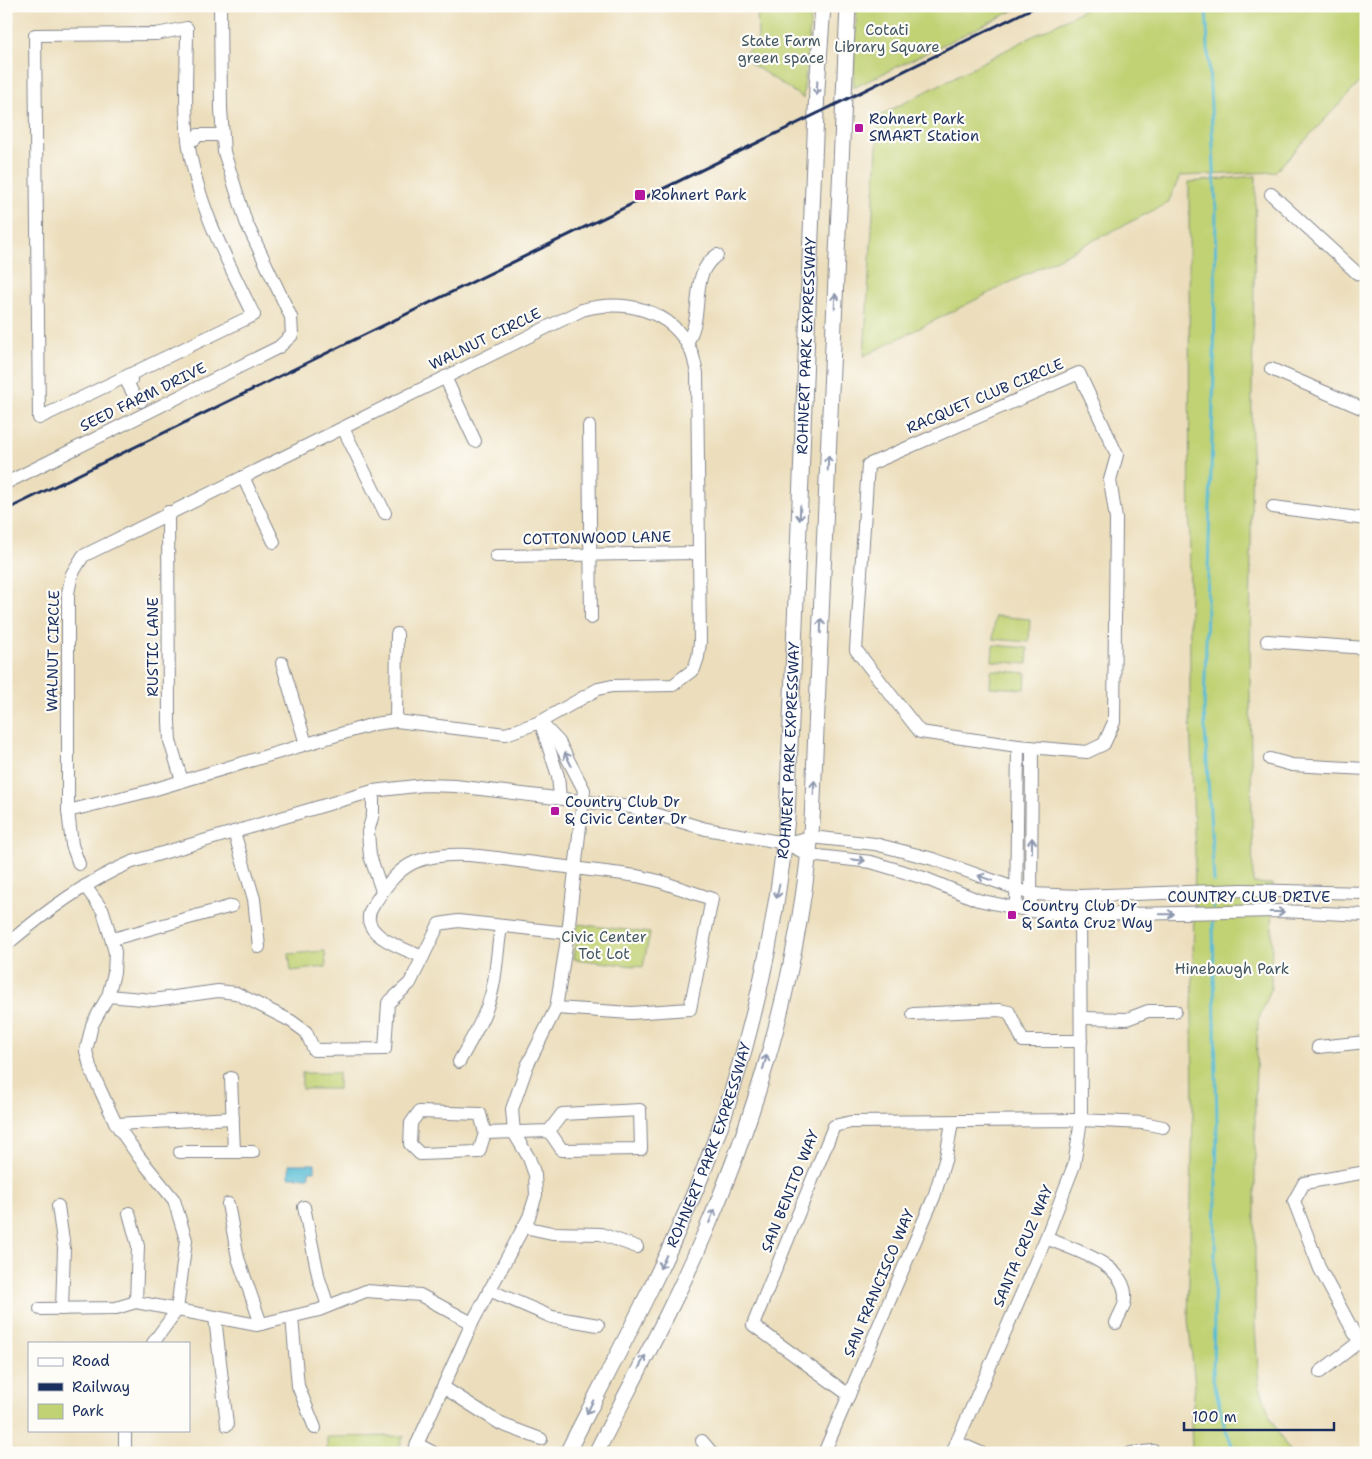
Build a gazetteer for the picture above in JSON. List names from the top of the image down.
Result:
{
  "streets": {
    "main road": ["ROHNERT PARK EXPRESSWAY"],
    "street": [
      "WALNUT CIRCLE",
      "RACQUET CLUB CIRCLE",
      "SEED FARM DRIVE",
      "COTTONWOOD LANE",
      "RUSTIC LANE",
      "COUNTRY CLUB DRIVE",
      "SAN BENITO WAY",
      "SANTA CRUZ WAY",
      "SAN FRANCISCO WAY"
    ]
  },
  "crossings": [
    ["WALNUT CIRCLE", "COTTONWOOD LANE"],
    ["WALNUT CIRCLE", "RUSTIC LANE"],
    ["ROHNERT PARK EXPRESSWAY", "COUNTRY CLUB DRIVE"],
    ["COUNTRY CLUB DRIVE", "SANTA CRUZ WAY"],
    ["SAN BENITO WAY", "SANTA CRUZ WAY"],
    ["SAN BENITO WAY", "SAN FRANCISCO WAY"]
  ],
  "parks": [
    "Cotati Library Square",
    "State Farm green space",
    "Civic Center Tot Lot",
    "Hinebaugh Park"
  ],
  "places": {
    "transit": [
      "Rohnert Park SMART Station",
      "Rohnert Park",
      "Country Club Dr & Civic Center Dr",
      "Country Club Dr & Santa Cruz Way"
    ]
  },
  "legend": ["Road", "Railway", "Park"],
  "scale_bar": "100 m"
}
